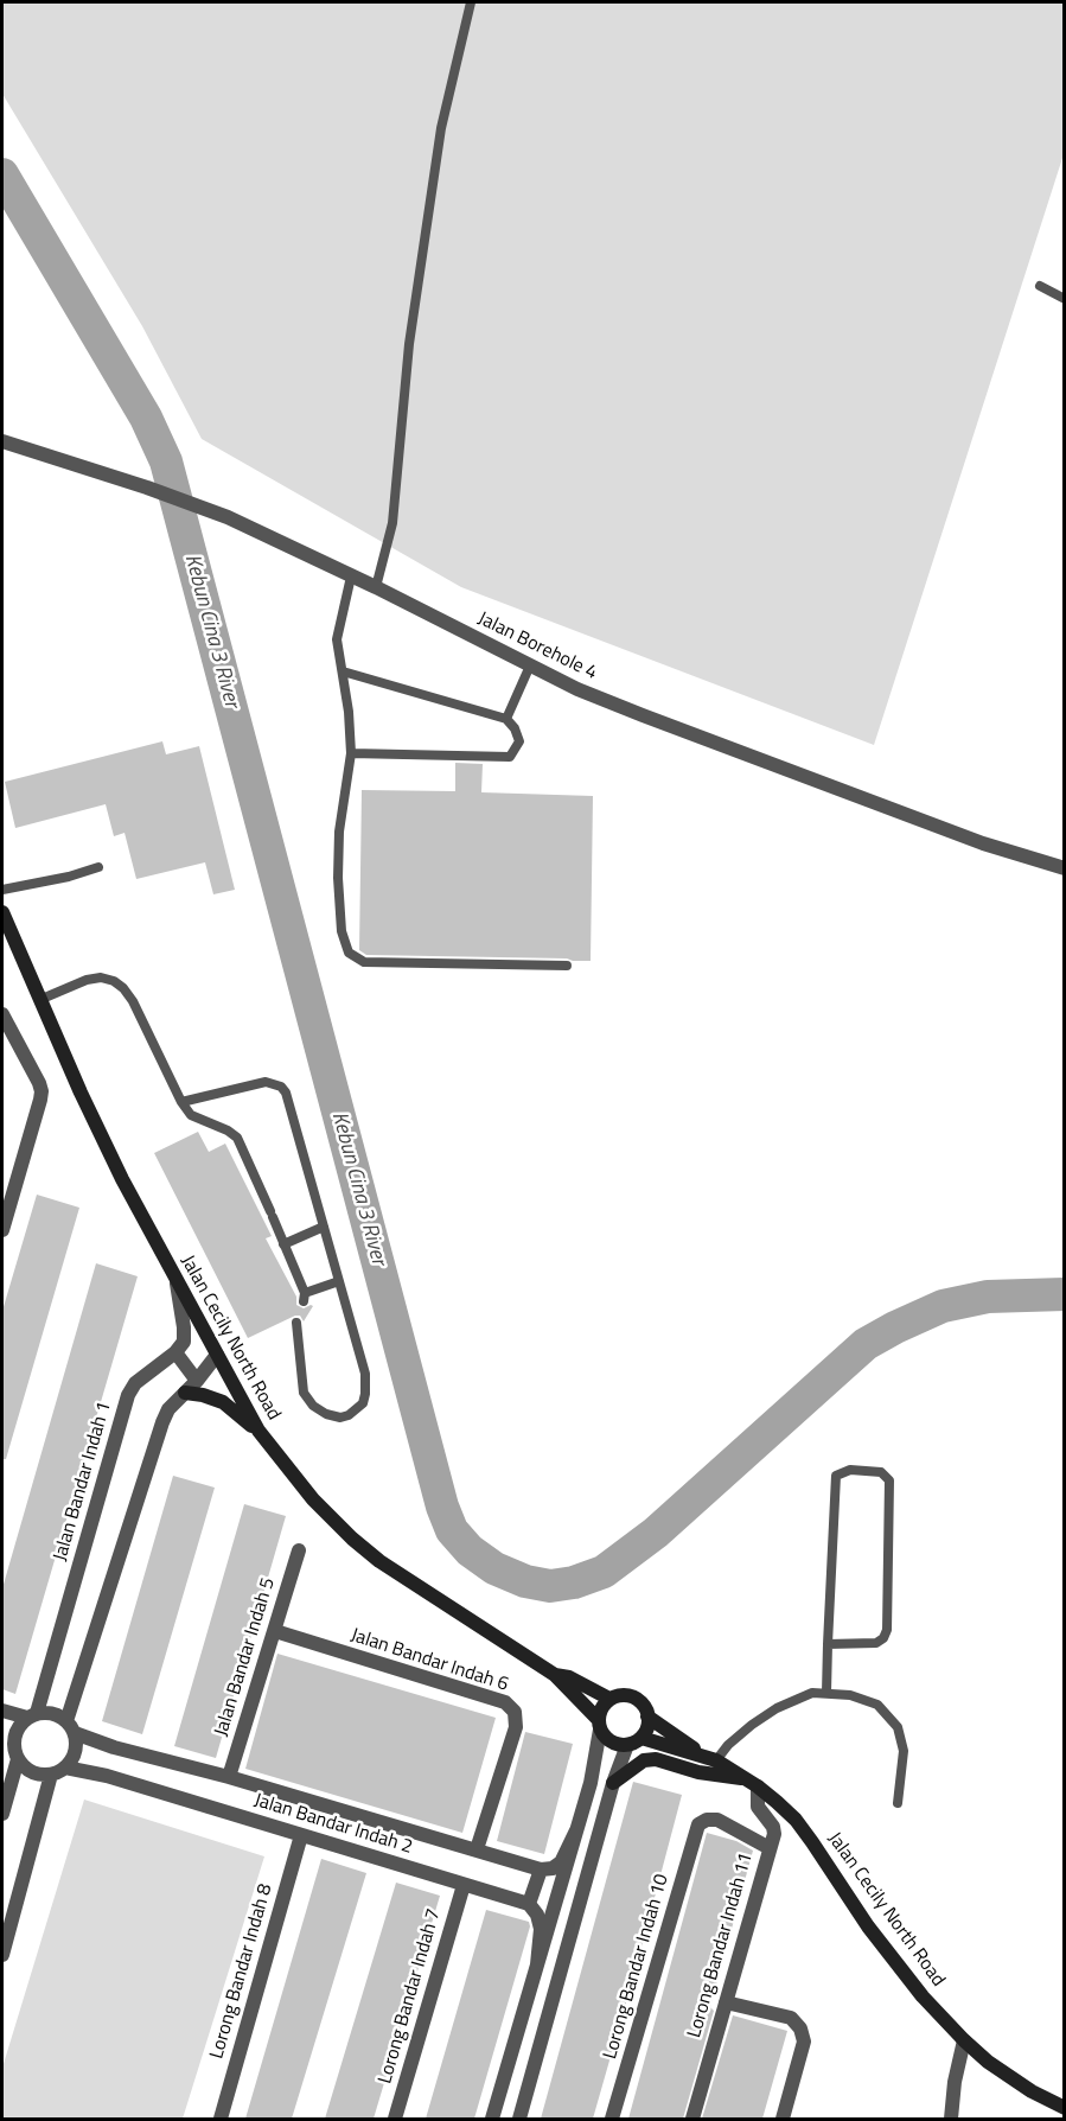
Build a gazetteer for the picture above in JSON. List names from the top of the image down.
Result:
{
  "streets": {
    "main road": ["Jalan Cecily North Road"],
    "street": [
      "Jalan Borehole 4",
      "Jalan Bandar Indah 1",
      "Jalan Bandar Indah 5",
      "Jalan Bandar Indah 6",
      "Jalan Bandar Indah 2",
      "Lorong Bandar Indah 11",
      "Lorong Bandar Indah 10",
      "Lorong Bandar Indah 8",
      "Lorong Bandar Indah 7"
    ]
  },
  "crossings": [
    ["Jalan Cecily North Road", "Lorong Bandar Indah 11"],
    ["Jalan Bandar Indah 1", "Jalan Bandar Indah 2"],
    ["Jalan Bandar Indah 5", "Jalan Bandar Indah 6"],
    ["Jalan Bandar Indah 5", "Jalan Bandar Indah 2"],
    ["Jalan Bandar Indah 6", "Jalan Bandar Indah 2"],
    ["Jalan Bandar Indah 2", "Lorong Bandar Indah 8"],
    ["Jalan Bandar Indah 2", "Lorong Bandar Indah 7"],
    ["Lorong Bandar Indah 11", "Lorong Bandar Indah 10"]
  ],
  "water": ["Kebun Cina 3 River"]
}
